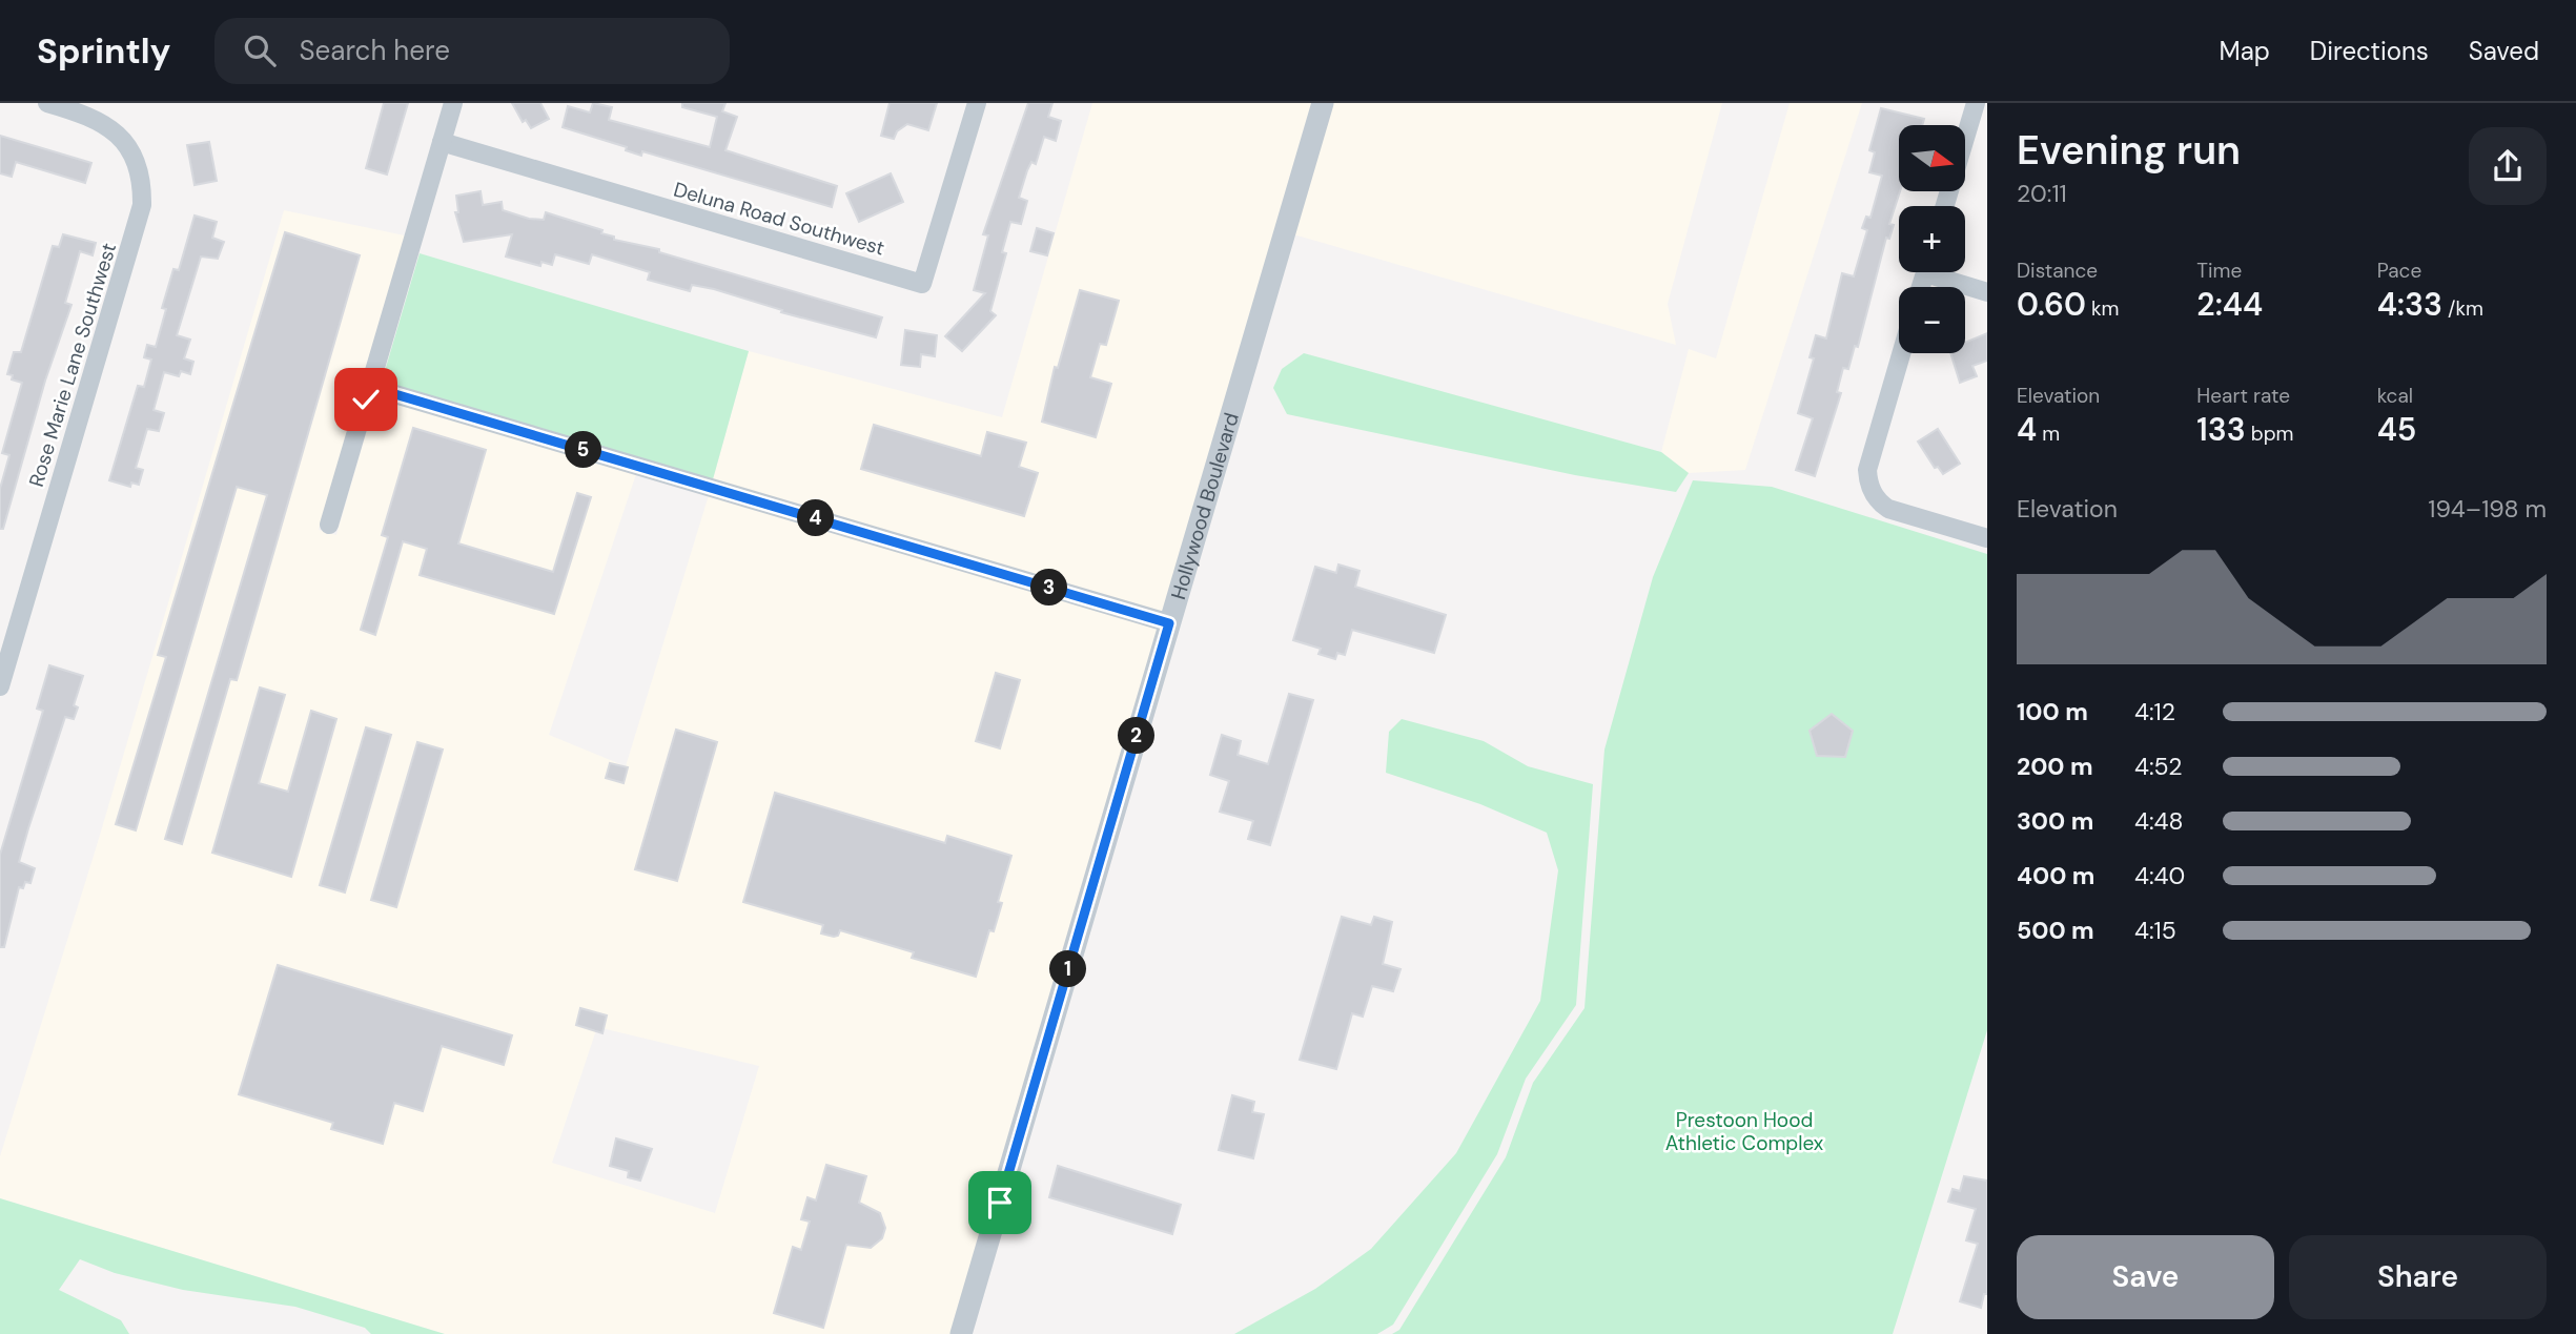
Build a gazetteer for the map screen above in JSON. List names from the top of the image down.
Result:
{
  "streets": {
    "street": ["Deluna Road Southwest", "Rose Marie Lane Southwest", "Hollywood Boulevard"]
  },
  "parks": ["Prestoon Hood Athletic Complex"],
  "north": "right",
  "page": {
    "header": "Sprintly",
    "search": "Search here",
    "nav": ["Map", "Directions", "Saved"],
    "heading": ["Evening run", "20:11"],
    "map_buttons": ["+", "−"],
    "stats": [
      ["Distance", "0.60 km"],
      ["Time", "2:44"],
      ["Pace", "4:33 /km"],
      ["Elevation", "4 m"],
      ["Heart rate", "133 bpm"],
      ["kcal", "45"]
    ],
    "pins": [
      "5",
      "4",
      "3",
      "2",
      "1"
    ],
    "chart": ["Elevation", "194–198 m"],
    "list": [
      {
        "name": "100 m",
        "note": "4:12"
      },
      {
        "name": "200 m",
        "note": "4:52"
      },
      {
        "name": "300 m",
        "note": "4:48"
      },
      {
        "name": "400 m",
        "note": "4:40"
      },
      {
        "name": "500 m",
        "note": "4:15"
      }
    ],
    "buttons": ["Save", "Share"]
  }
}
